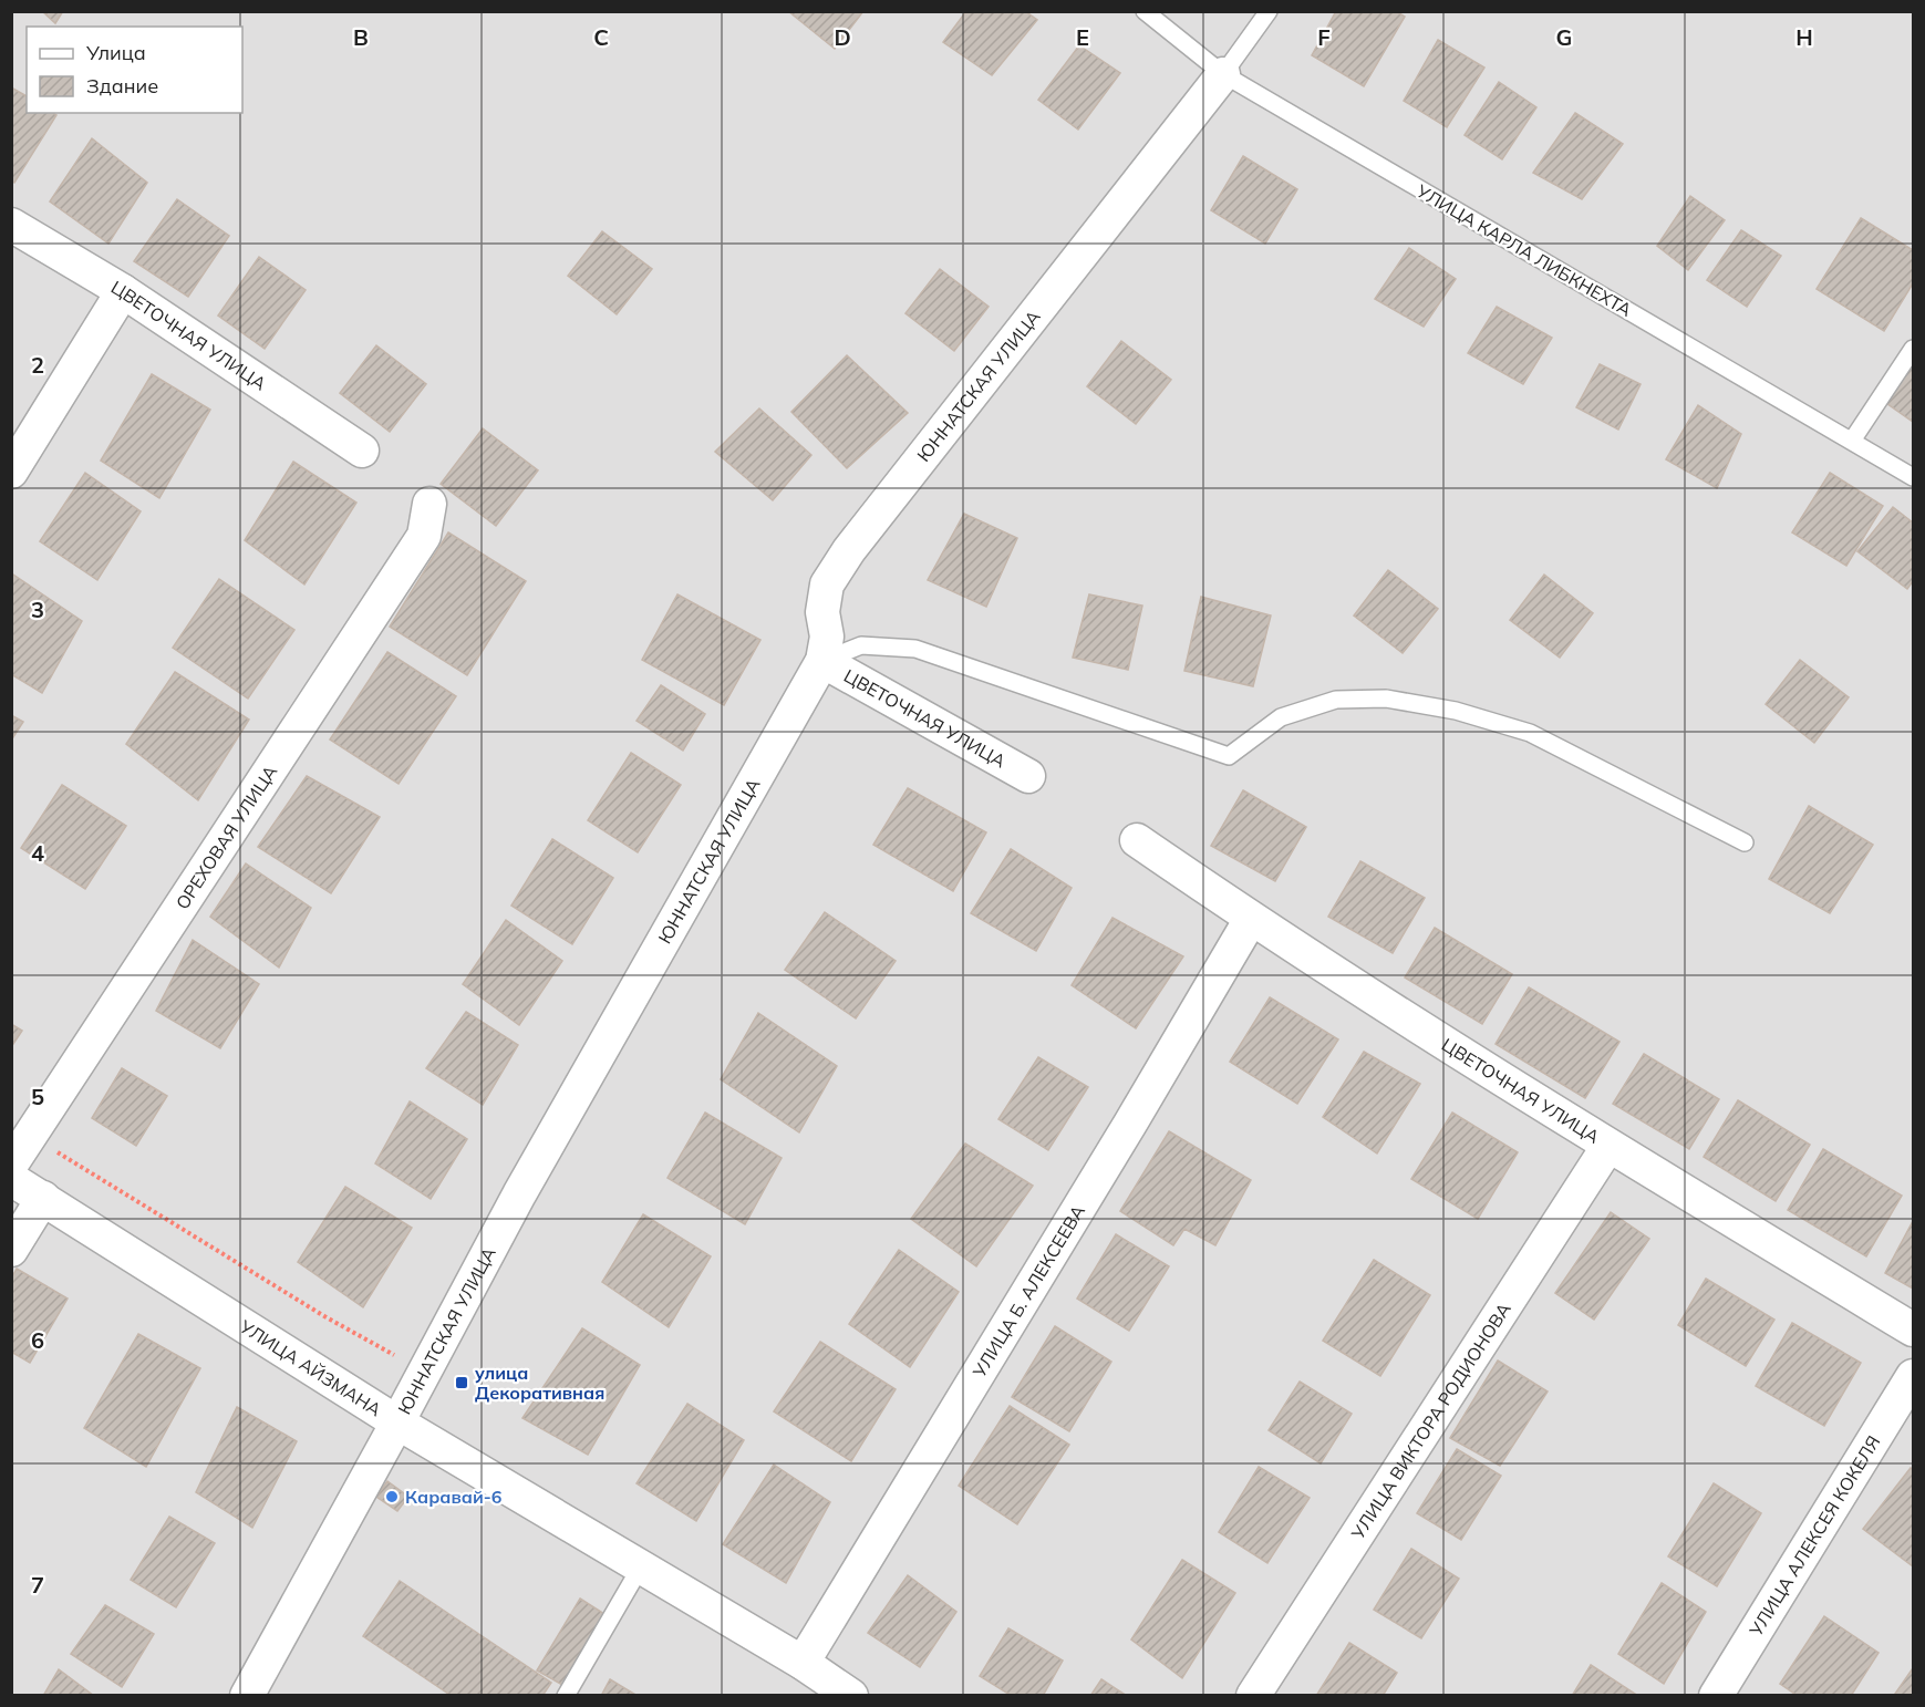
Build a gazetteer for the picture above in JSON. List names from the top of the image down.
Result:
{
  "streets": {
    "street": [
      "ЦВЕТОЧНАЯ УЛИЦА",
      "ЮННАТСКАЯ УЛИЦА",
      "ОРЕХОВАЯ УЛИЦА",
      "УЛИЦА Б. АЛЕКСЕЕВА",
      "УЛИЦА АЙЗМАНА",
      "УЛИЦА ВИКТОРА РОДИОНОВА",
      "УЛИЦА АЛЕКСЕЯ КОКЕЛЯ"
    ],
    "lane": ["УЛИЦА КАРЛА ЛИБКНЕХТА"]
  },
  "crossings": [
    ["УЛИЦА КАРЛА ЛИБКНЕХТА", "ЮННАТСКАЯ УЛИЦА"],
    ["ЦВЕТОЧНАЯ УЛИЦА", "ЮННАТСКАЯ УЛИЦА"],
    ["ЦВЕТОЧНАЯ УЛИЦА", "УЛИЦА Б. АЛЕКСЕЕВА"],
    ["ЦВЕТОЧНАЯ УЛИЦА", "УЛИЦА ВИКТОРА РОДИОНОВА"],
    ["ЮННАТСКАЯ УЛИЦА", "УЛИЦА АЙЗМАНА"],
    ["УЛИЦА Б. АЛЕКСЕЕВА", "УЛИЦА АЙЗМАНА"]
  ],
  "places": {
    "transit": ["улица Декоративная"],
    "other": ["Каравай-6"]
  },
  "legend": ["Улица", "Здание"],
  "grid": {
    "columns": [
      "B",
      "C",
      "D",
      "E",
      "F",
      "G",
      "H"
    ],
    "rows": [
      "2",
      "3",
      "4",
      "5",
      "6",
      "7"
    ]
  }
}
